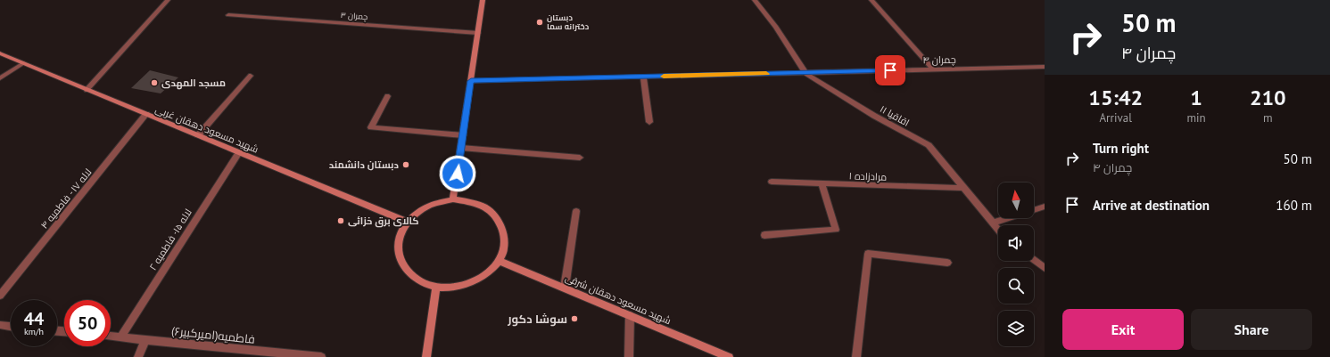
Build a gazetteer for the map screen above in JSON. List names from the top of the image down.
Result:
{
  "streets": {
    "main road": ["شهید مسعود دهقان غربی", "شهید مسعود دهقان شرقی"],
    "street": [
      "چمران ۳",
      "چمران ۴",
      "اقاقیا ۱۱",
      "مرادزاده ۱",
      "لاله ۱۷ - فاطمیه ۴",
      "لاله ۱۵- فاطمیه ۲",
      "فاطمیه(امیرکبیر۶)"
    ]
  },
  "crossings": [
    ["چمران ۴", "اقاقیا ۱۱"],
    ["اقاقیا ۱۱", "مرادزاده ۱"],
    ["شهید مسعود دهقان غربی", "لاله ۱۷ - فاطمیه ۴"],
    ["شهید مسعود دهقان غربی", "لاله ۱۵- فاطمیه ۲"],
    ["شهید مسعود دهقان غربی", "شهید مسعود دهقان شرقی"],
    ["لاله ۱۵- فاطمیه ۲", "فاطمیه(امیرکبیر۶)"]
  ],
  "places": [
    "دبستان دخترانه سما",
    "مسجد المهدی",
    "دبستان دانشمند",
    "کالای برق خزائی",
    "سوشا دکور"
  ],
  "north": "top",
  "page": {
    "turn": ["50 m", "چمران ۴"],
    "eta": [
      "15:42",
      "Arrival",
      "1",
      "min",
      "210",
      "m"
    ],
    "list": [
      {
        "name": "Turn right",
        "note": "چمران ۴",
        "value": "50 m"
      },
      {
        "name": "Arrive at destination",
        "value": "160 m"
      }
    ],
    "speed": "44 km/h",
    "limit": "50",
    "buttons": ["Exit", "Share"]
  }
}
